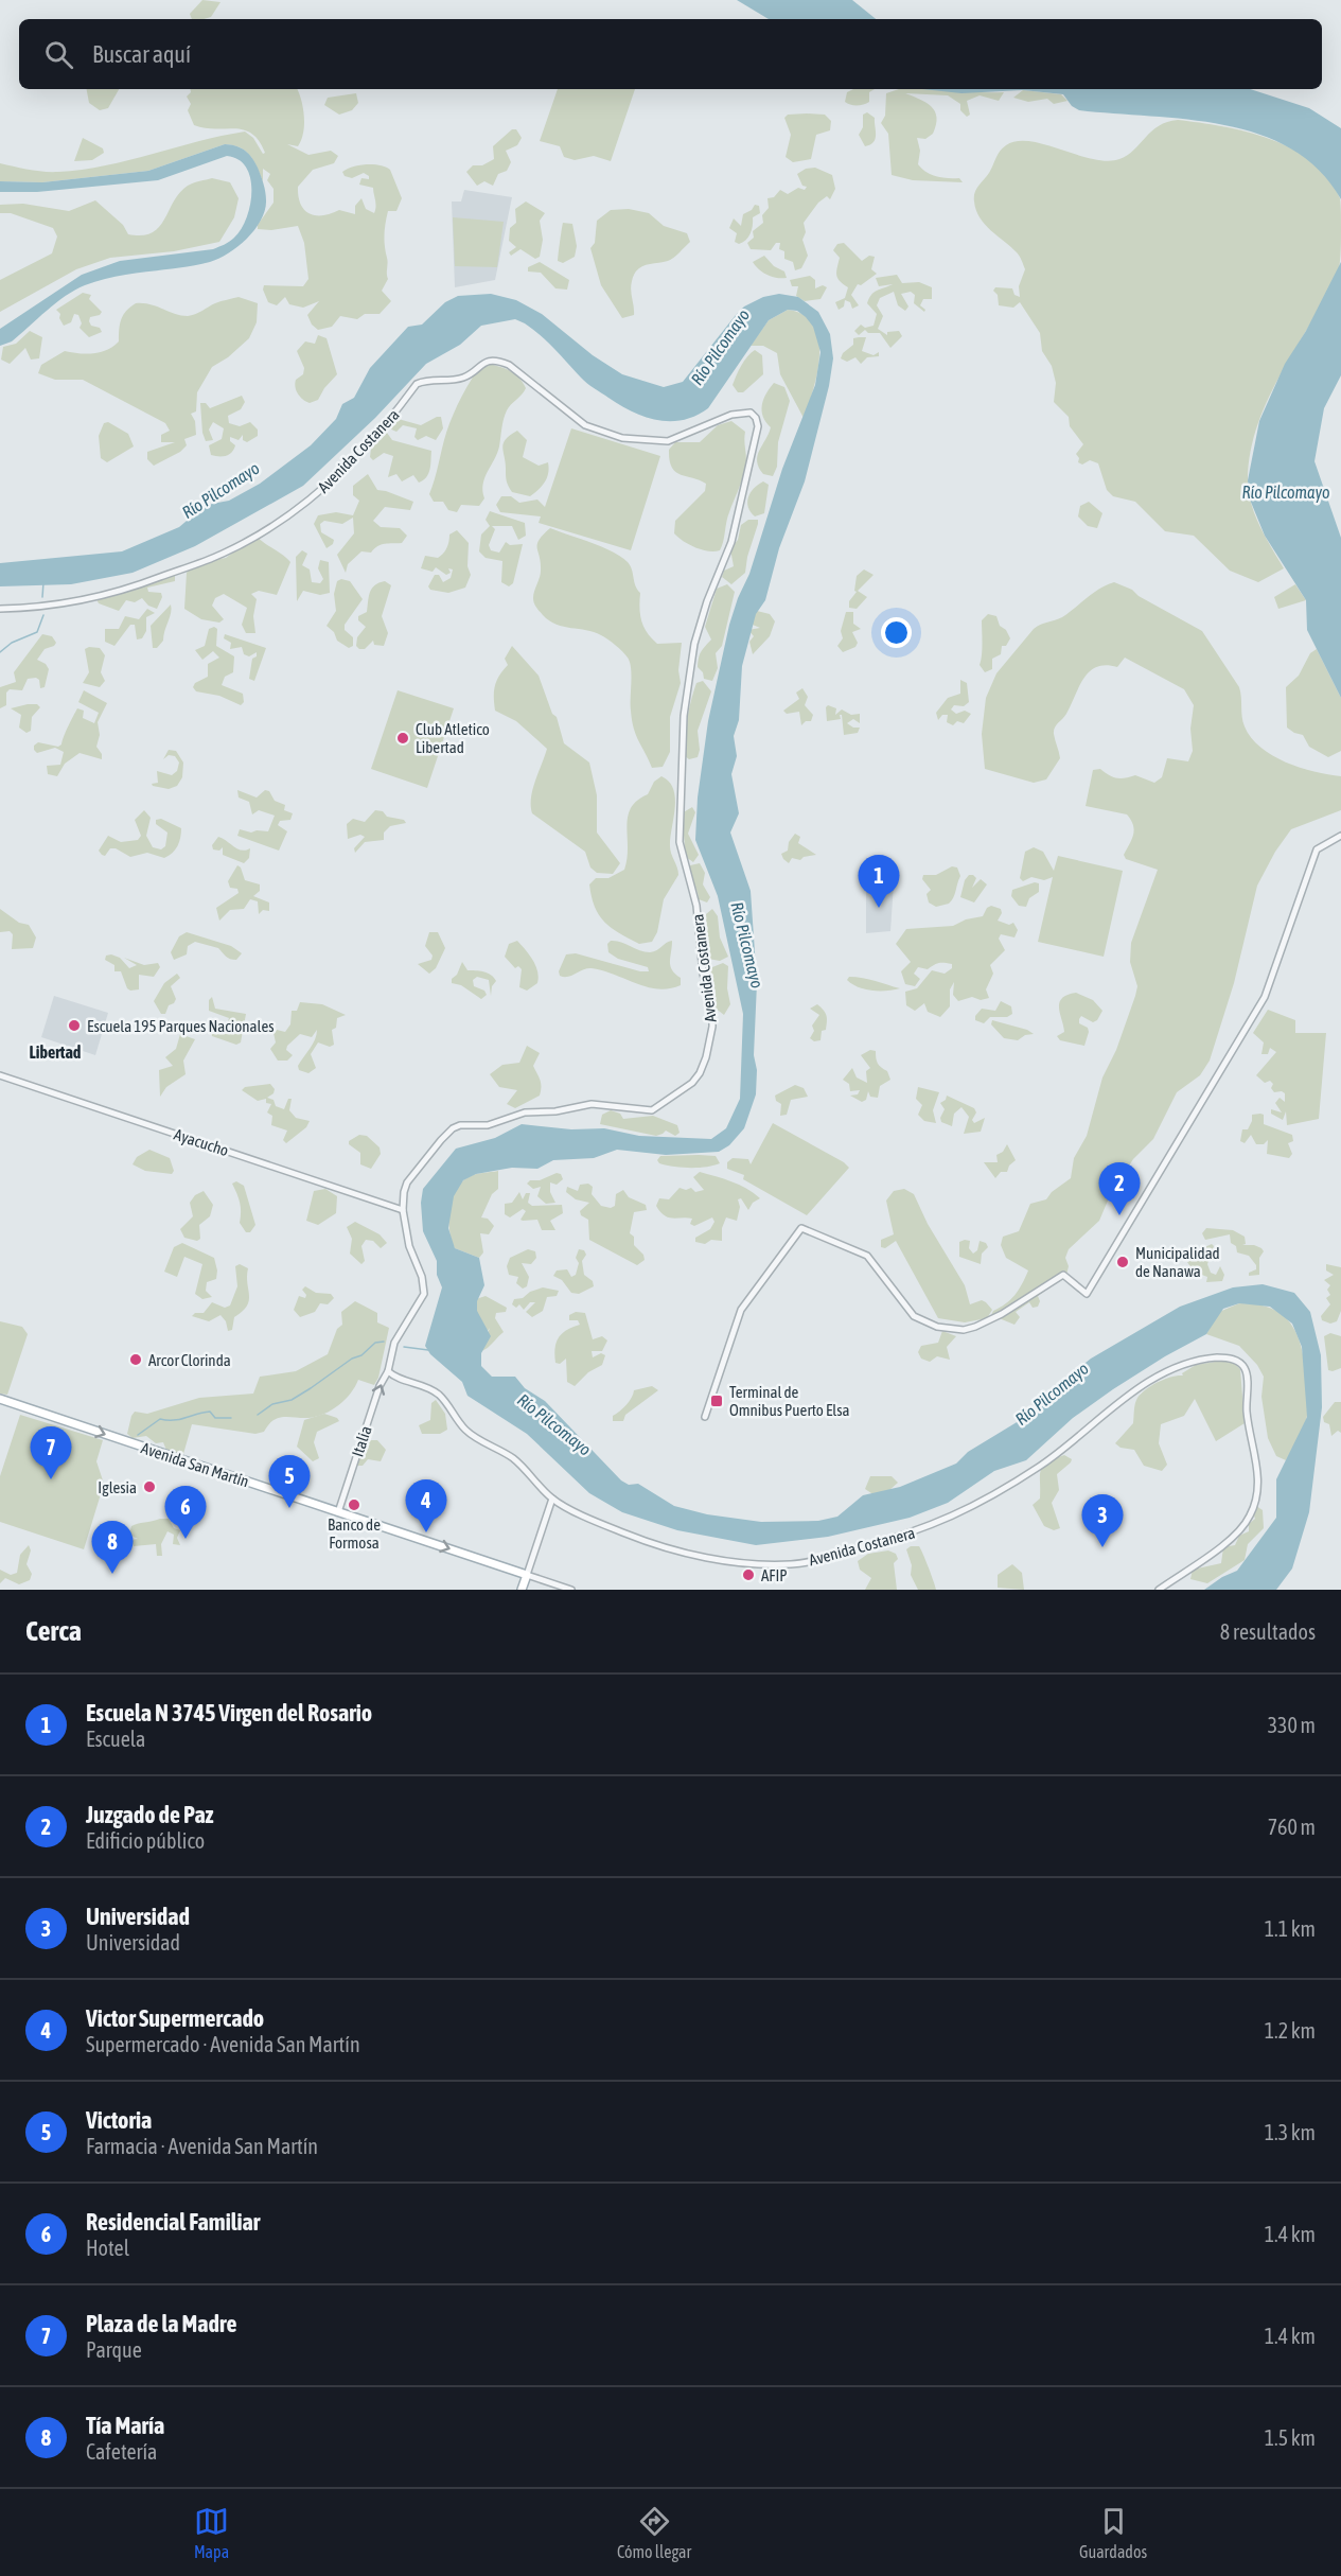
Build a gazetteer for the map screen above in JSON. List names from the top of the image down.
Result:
{
  "streets": {
    "main road": ["Avenida San Martín"],
    "street": ["Avenida Costanera", "Ayacucho", "Italia"]
  },
  "crossings": [
    ["Avenida Costanera", "Ayacucho"],
    ["Avenida Costanera", "Italia"],
    ["Italia", "Avenida San Martín"]
  ],
  "one_way": ["Italia", "Avenida San Martín"],
  "districts": ["Libertad"],
  "water": ["Río Pilcomayo"],
  "places": {
    "other": [
      "Club Atletico Libertad",
      "Escuela 195 Parques Nacionales",
      "Municipalidad de Nanawa",
      "Arcor Clorinda",
      "Iglesia",
      "Banco de Formosa",
      "AFIP"
    ],
    "transit": ["Terminal de Omnibus Puerto Elsa"]
  },
  "page": {
    "search": "Buscar aquí",
    "pins": [
      "1",
      "2",
      "7",
      "5",
      "4",
      "6",
      "3",
      "8"
    ],
    "heading": ["Cerca", "8 resultados"],
    "list": [
      {
        "mark": "1",
        "name": "Escuela N 3745 Virgen del Rosario",
        "note": "Escuela",
        "value": "330 m"
      },
      {
        "mark": "2",
        "name": "Juzgado de Paz",
        "note": "Edificio público",
        "value": "760 m"
      },
      {
        "mark": "3",
        "name": "Universidad",
        "note": "Universidad",
        "value": "1.1 km"
      },
      {
        "mark": "4",
        "name": "Victor Supermercado",
        "note": "Supermercado · Avenida San Martín",
        "value": "1.2 km"
      },
      {
        "mark": "5",
        "name": "Victoria",
        "note": "Farmacia · Avenida San Martín",
        "value": "1.3 km"
      },
      {
        "mark": "6",
        "name": "Residencial Familiar",
        "note": "Hotel",
        "value": "1.4 km"
      },
      {
        "mark": "7",
        "name": "Plaza de la Madre",
        "note": "Parque",
        "value": "1.4 km"
      },
      {
        "mark": "8",
        "name": "Tía María",
        "note": "Cafetería",
        "value": "1.5 km"
      }
    ],
    "nav": ["Mapa", "Cómo llegar", "Guardados"]
  }
}
